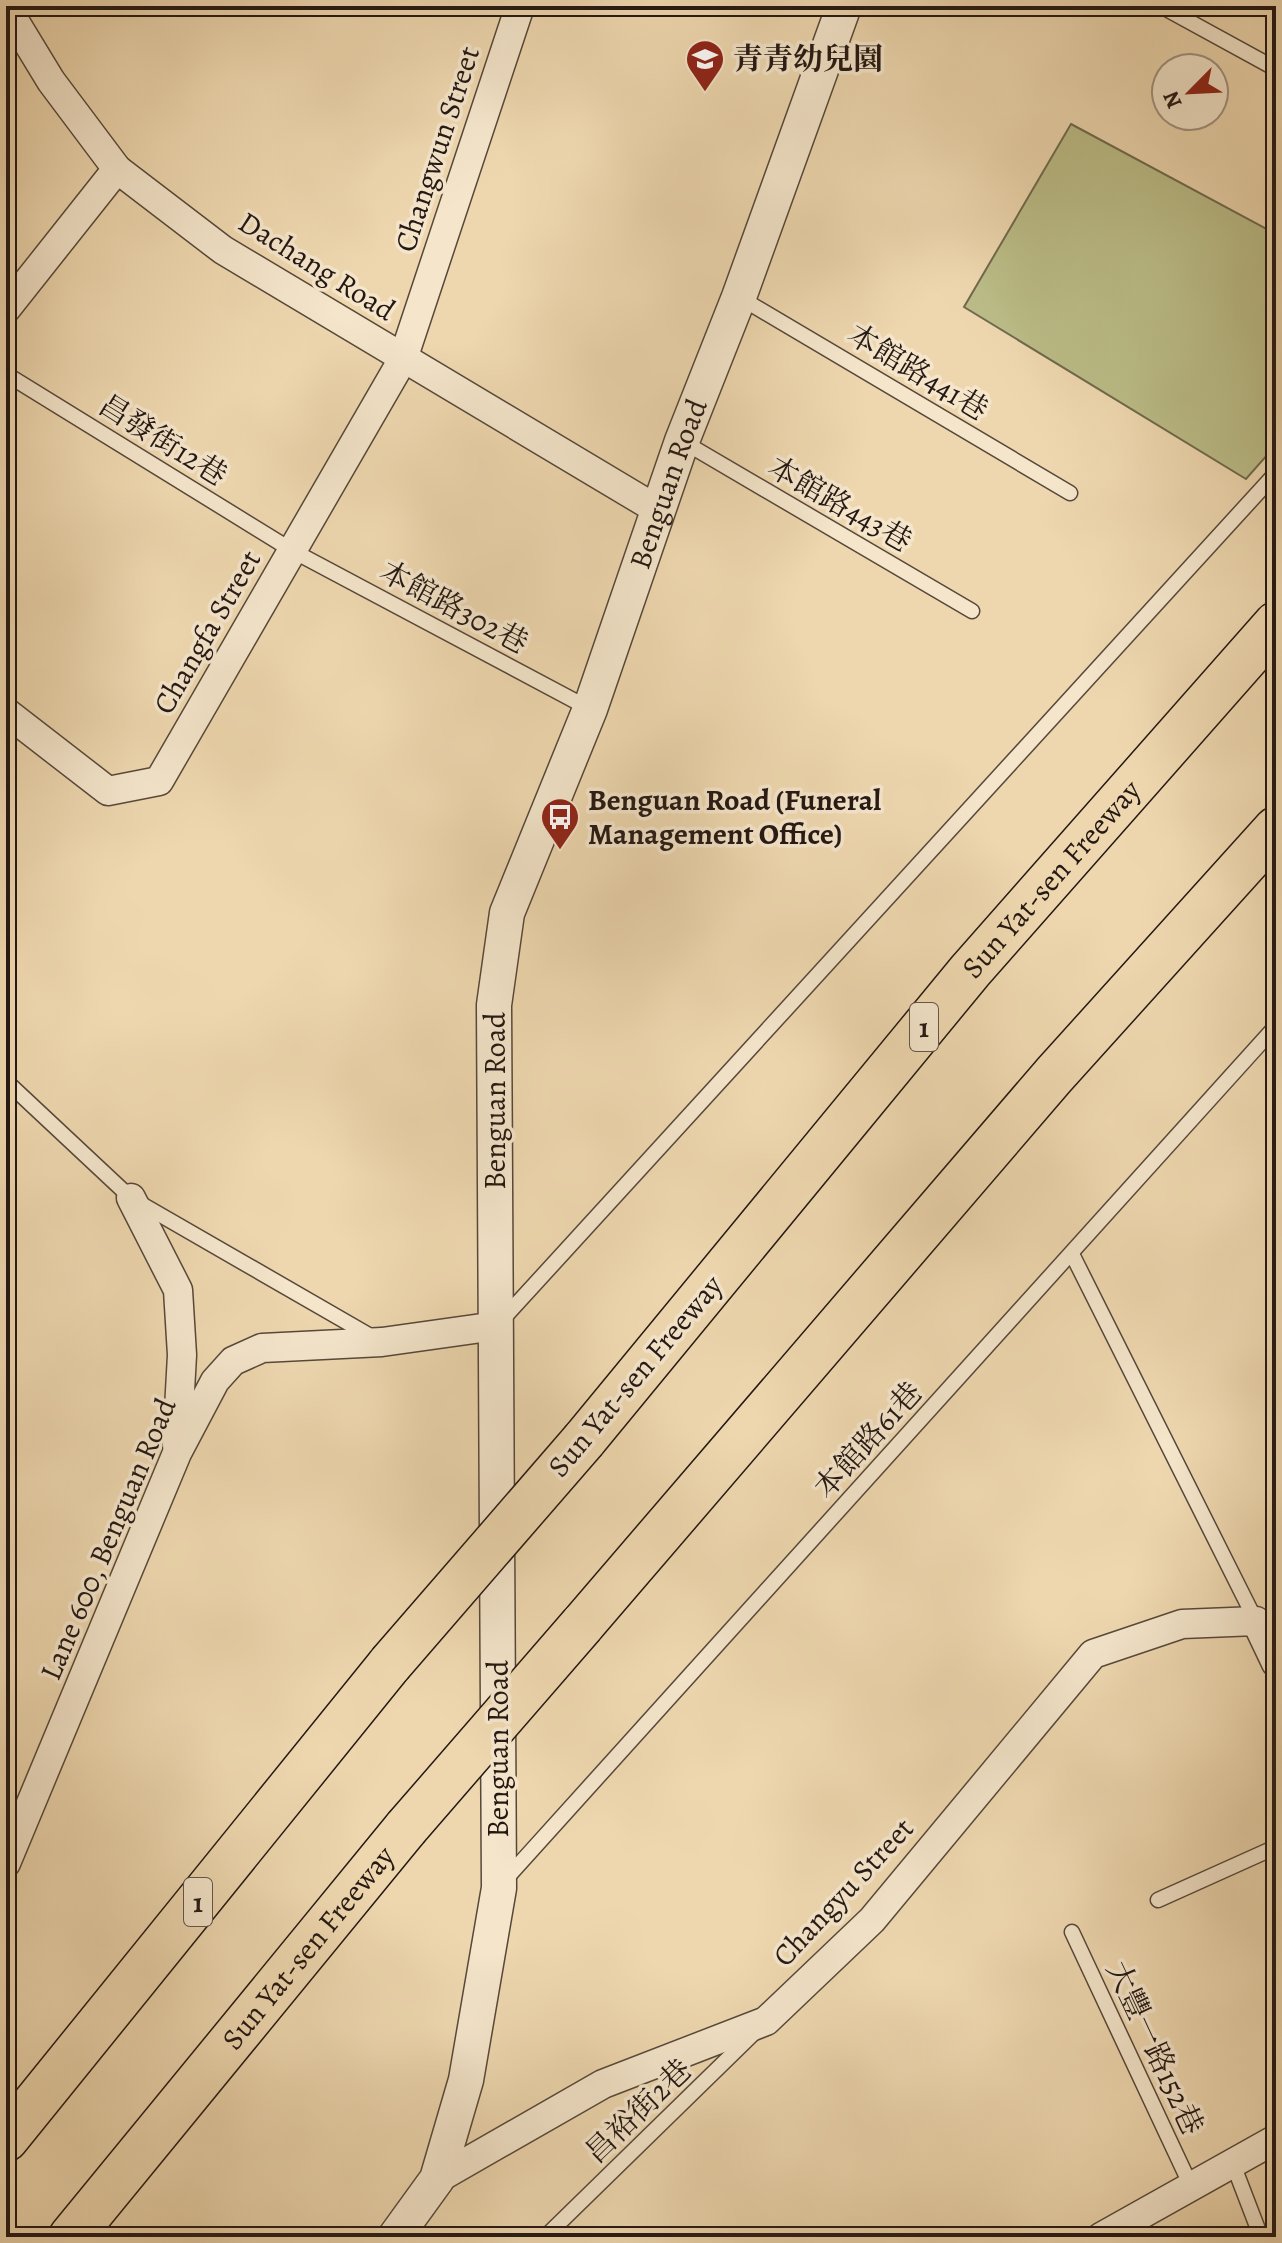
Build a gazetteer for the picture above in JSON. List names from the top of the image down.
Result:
{
  "streets": {
    "highway": ["Sun Yat-sen Freeway", "1"],
    "street": [
      "Changwun Street",
      "Dachang Road",
      "Benguan Road",
      "Changfa Street",
      "Lane 600, Benguan Road",
      "Changyu Street"
    ],
    "lane": [
      "本館路441巷",
      "昌發街12巷",
      "本館路443巷",
      "本館路302巷",
      "本館路61巷",
      "大豐一路152巷",
      "昌裕街2巷"
    ]
  },
  "crossings": [
    ["Changwun Street", "Dachang Road"],
    ["Changwun Street", "Changfa Street"],
    ["Dachang Road", "Benguan Road"],
    ["Dachang Road", "Changfa Street"],
    ["本館路441巷", "Benguan Road"],
    ["昌發街12巷", "本館路302巷"],
    ["昌發街12巷", "Changfa Street"],
    ["Benguan Road", "本館路443巷"],
    ["Benguan Road", "本館路302巷"],
    ["Benguan Road", "本館路61巷"],
    ["Benguan Road", "Lane 600, Benguan Road"],
    ["Benguan Road", "Changyu Street"],
    ["本館路302巷", "Changfa Street"],
    ["Changyu Street", "昌裕街2巷"]
  ],
  "places": {
    "school or university": ["青青幼兒園"],
    "bus stop": ["Benguan Road (Funeral Management Office)"]
  },
  "north": "bottom left"
}
